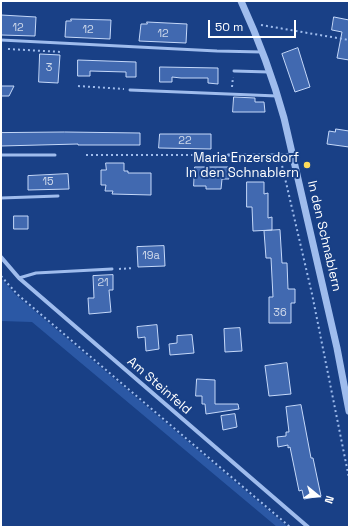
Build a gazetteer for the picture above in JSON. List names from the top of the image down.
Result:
{
  "streets": {
    "street": ["In den Schnablern", "Am Steinfeld"]
  },
  "places": ["Maria Enzersdorf In den Schnablern"],
  "house_numbers": [
    "12",
    "12",
    "12",
    "3",
    "22",
    "15",
    "19a",
    "21",
    "36"
  ],
  "scale_bar": "50 m",
  "north": "right"
}
